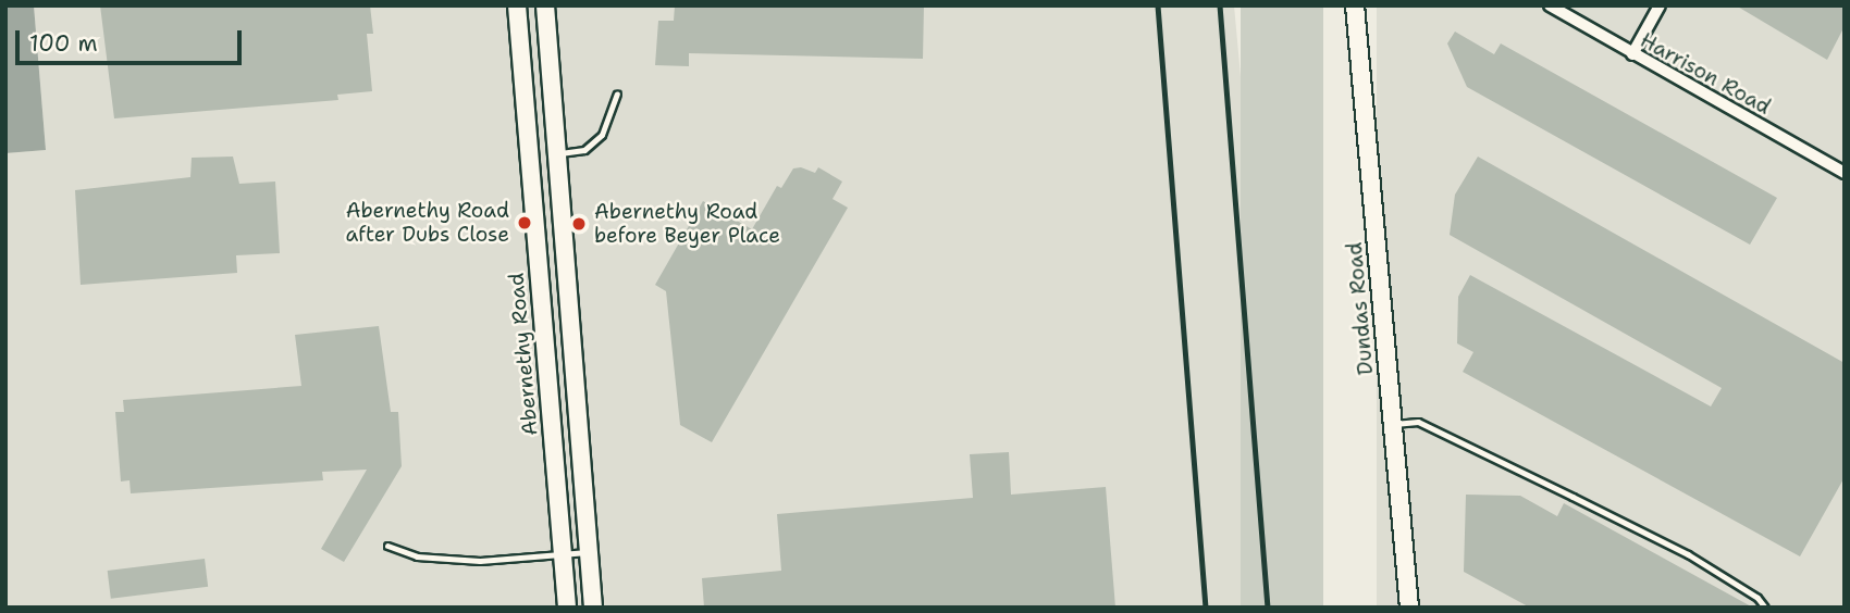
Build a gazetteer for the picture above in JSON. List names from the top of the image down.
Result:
{
  "streets": {
    "main road": ["Dundas Road", "Abernethy Road"],
    "street": ["Harrison Road"]
  },
  "places": ["Abernethy Road after Dubs Close", "Abernethy Road before Beyer Place"],
  "scale_bar": "100 m"
}
